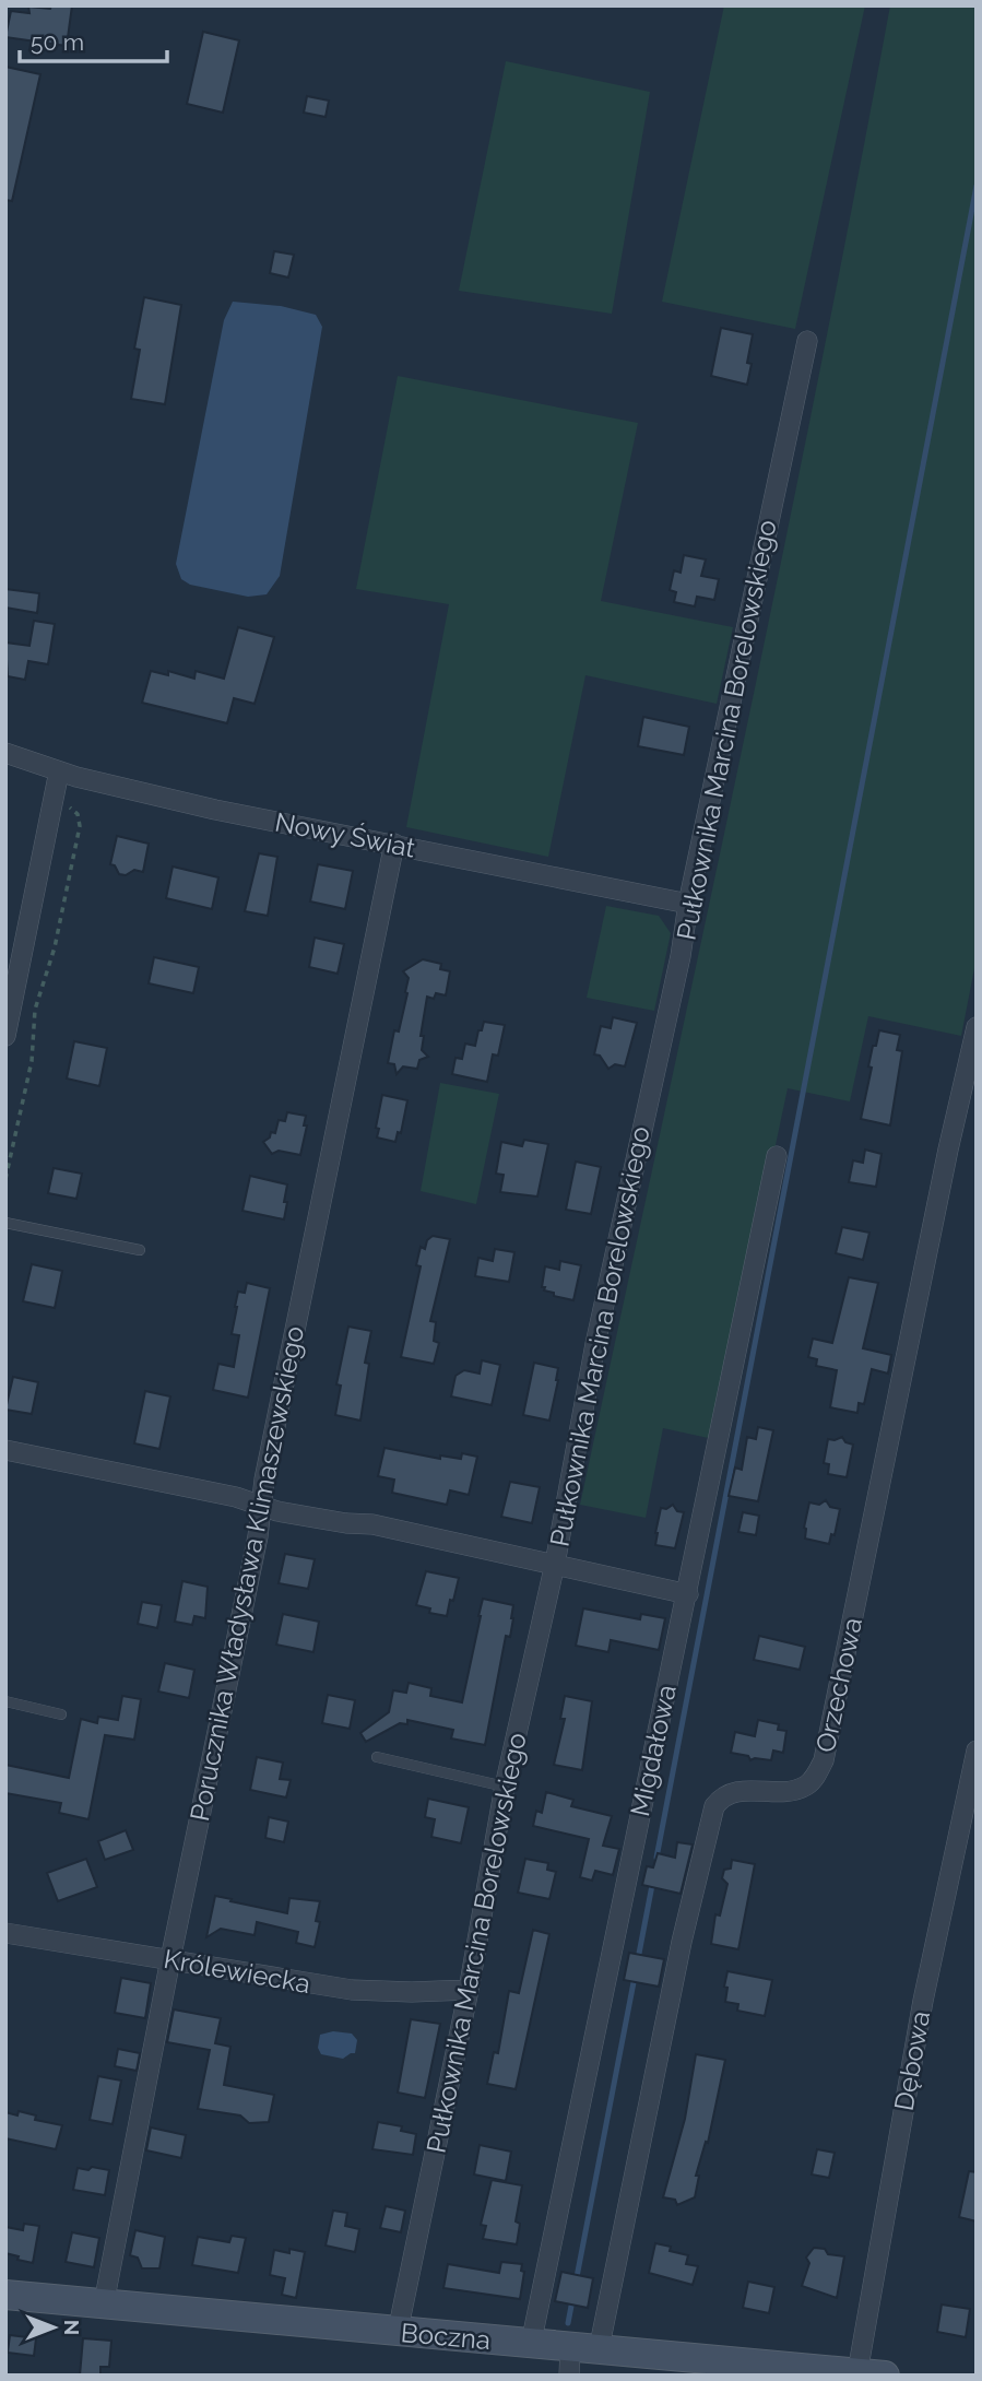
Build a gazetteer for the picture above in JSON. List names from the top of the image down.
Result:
{
  "streets": {
    "street": [
      "Pułkownika Marcina Borelowskiego",
      "Nowy Świat",
      "Porucznika Władysława Klimaszewskiego",
      "Orzechowa",
      "Migdałowa",
      "Królewiecka",
      "Dębowa",
      "Boczna"
    ]
  },
  "crossings": [
    ["Pułkownika Marcina Borelowskiego", "Nowy Świat"],
    ["Pułkownika Marcina Borelowskiego", "Królewiecka"],
    ["Pułkownika Marcina Borelowskiego", "Boczna"],
    ["Nowy Świat", "Porucznika Władysława Klimaszewskiego"],
    ["Porucznika Władysława Klimaszewskiego", "Królewiecka"],
    ["Porucznika Władysława Klimaszewskiego", "Boczna"],
    ["Orzechowa", "Boczna"],
    ["Migdałowa", "Boczna"],
    ["Dębowa", "Boczna"]
  ],
  "scale_bar": "50 m",
  "north": "right"
}
